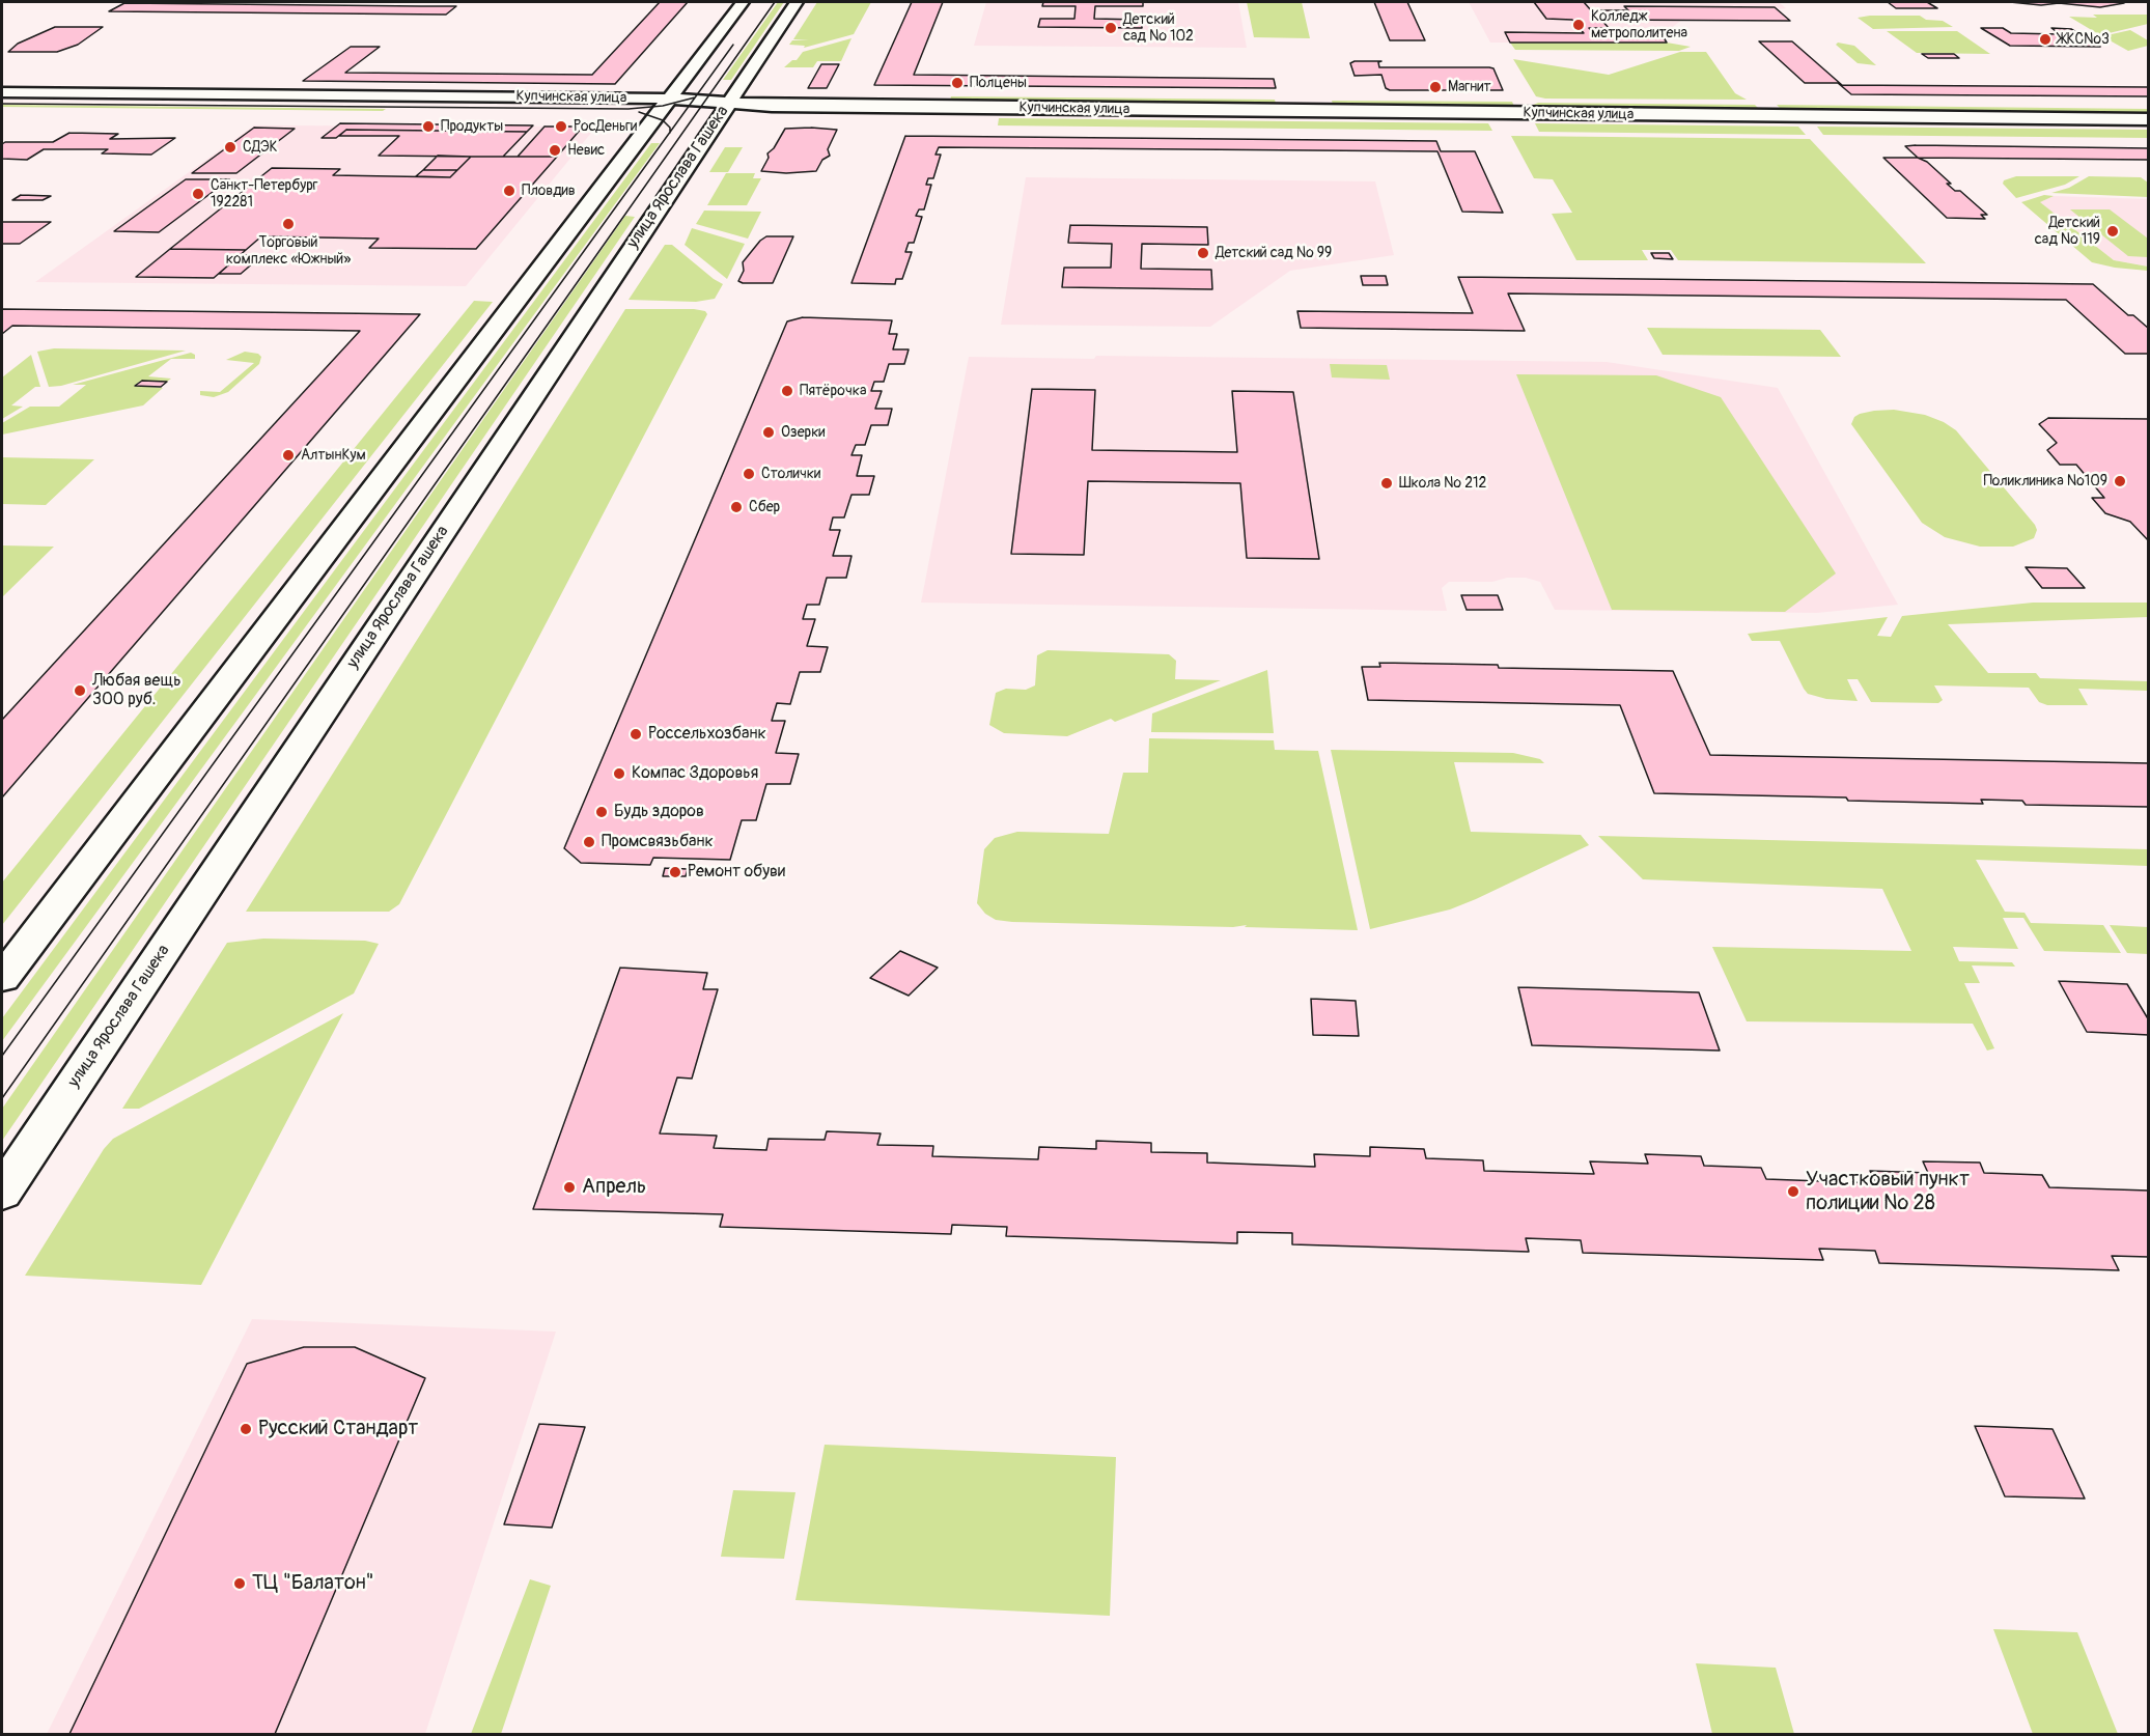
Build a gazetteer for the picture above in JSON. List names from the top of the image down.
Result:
{
  "streets": {
    "street": ["Купчинская улица", "улица Ярослава Гашека"]
  },
  "crossings": [
    ["Купчинская улица", "улица Ярослава Гашека"]
  ],
  "places": [
    "Колледж метрополитена",
    "Детский сад № 102",
    "ЖКС№3",
    "Полцены",
    "Магнит",
    "Продукты",
    "РосДеньги",
    "СДЭК",
    "Невис",
    "Пловдив",
    "Санкт-Петербург 192281",
    "Торговый комплекс «Южный»",
    "Детский сад № 119",
    "Детский сад № 99",
    "Пятёрочка",
    "Озерки",
    "АлтынКум",
    "Столички",
    "Поликлиника №109",
    "Школа № 212",
    "Сбер",
    "Любая вещь 300 руб.",
    "Россельхозбанк",
    "Компас Здоровья",
    "Будь здоров",
    "Промсвязьбанк",
    "Ремонт обуви",
    "Апрель",
    "Участковый пункт полиции № 28",
    "Русский Стандарт",
    "ТЦ \"Балатон\""
  ]
}
